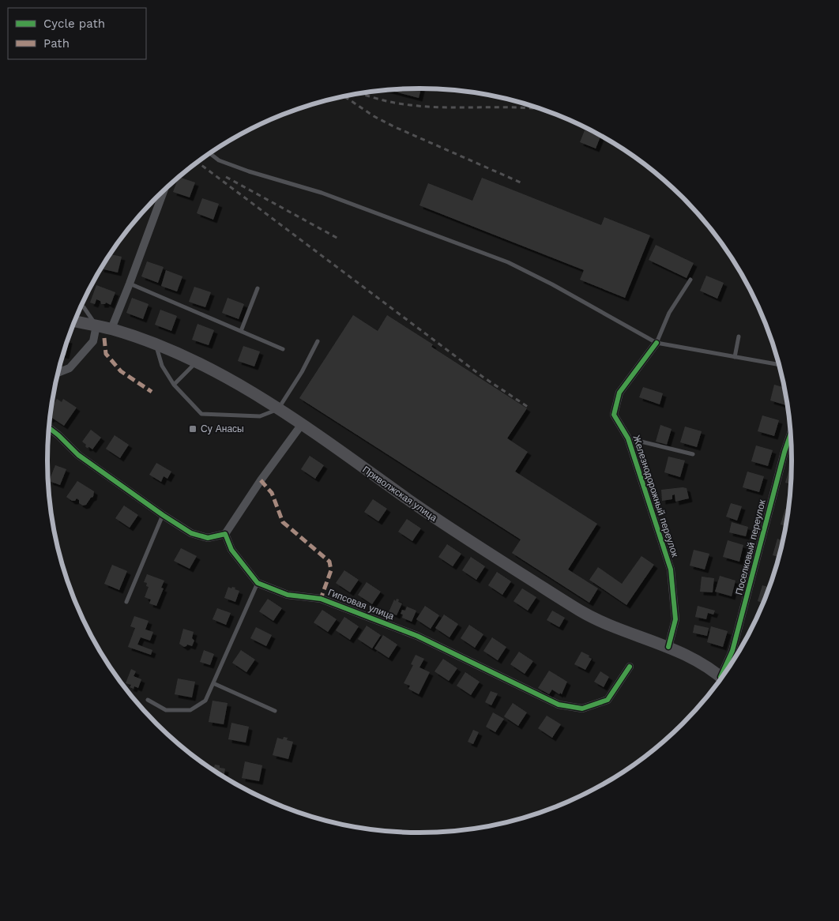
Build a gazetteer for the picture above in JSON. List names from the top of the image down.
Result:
{
  "streets": {
    "main road": ["Приволжская улица"],
    "street": ["Железнодорожный переулок", "Поселковый переулок", "Гипсовая улица"]
  },
  "crossings": [
    ["Приволжская улица", "Железнодорожный переулок"]
  ],
  "places": {
    "transit": ["Су Анасы"]
  },
  "legend": ["Cycle path", "Path"]
}
